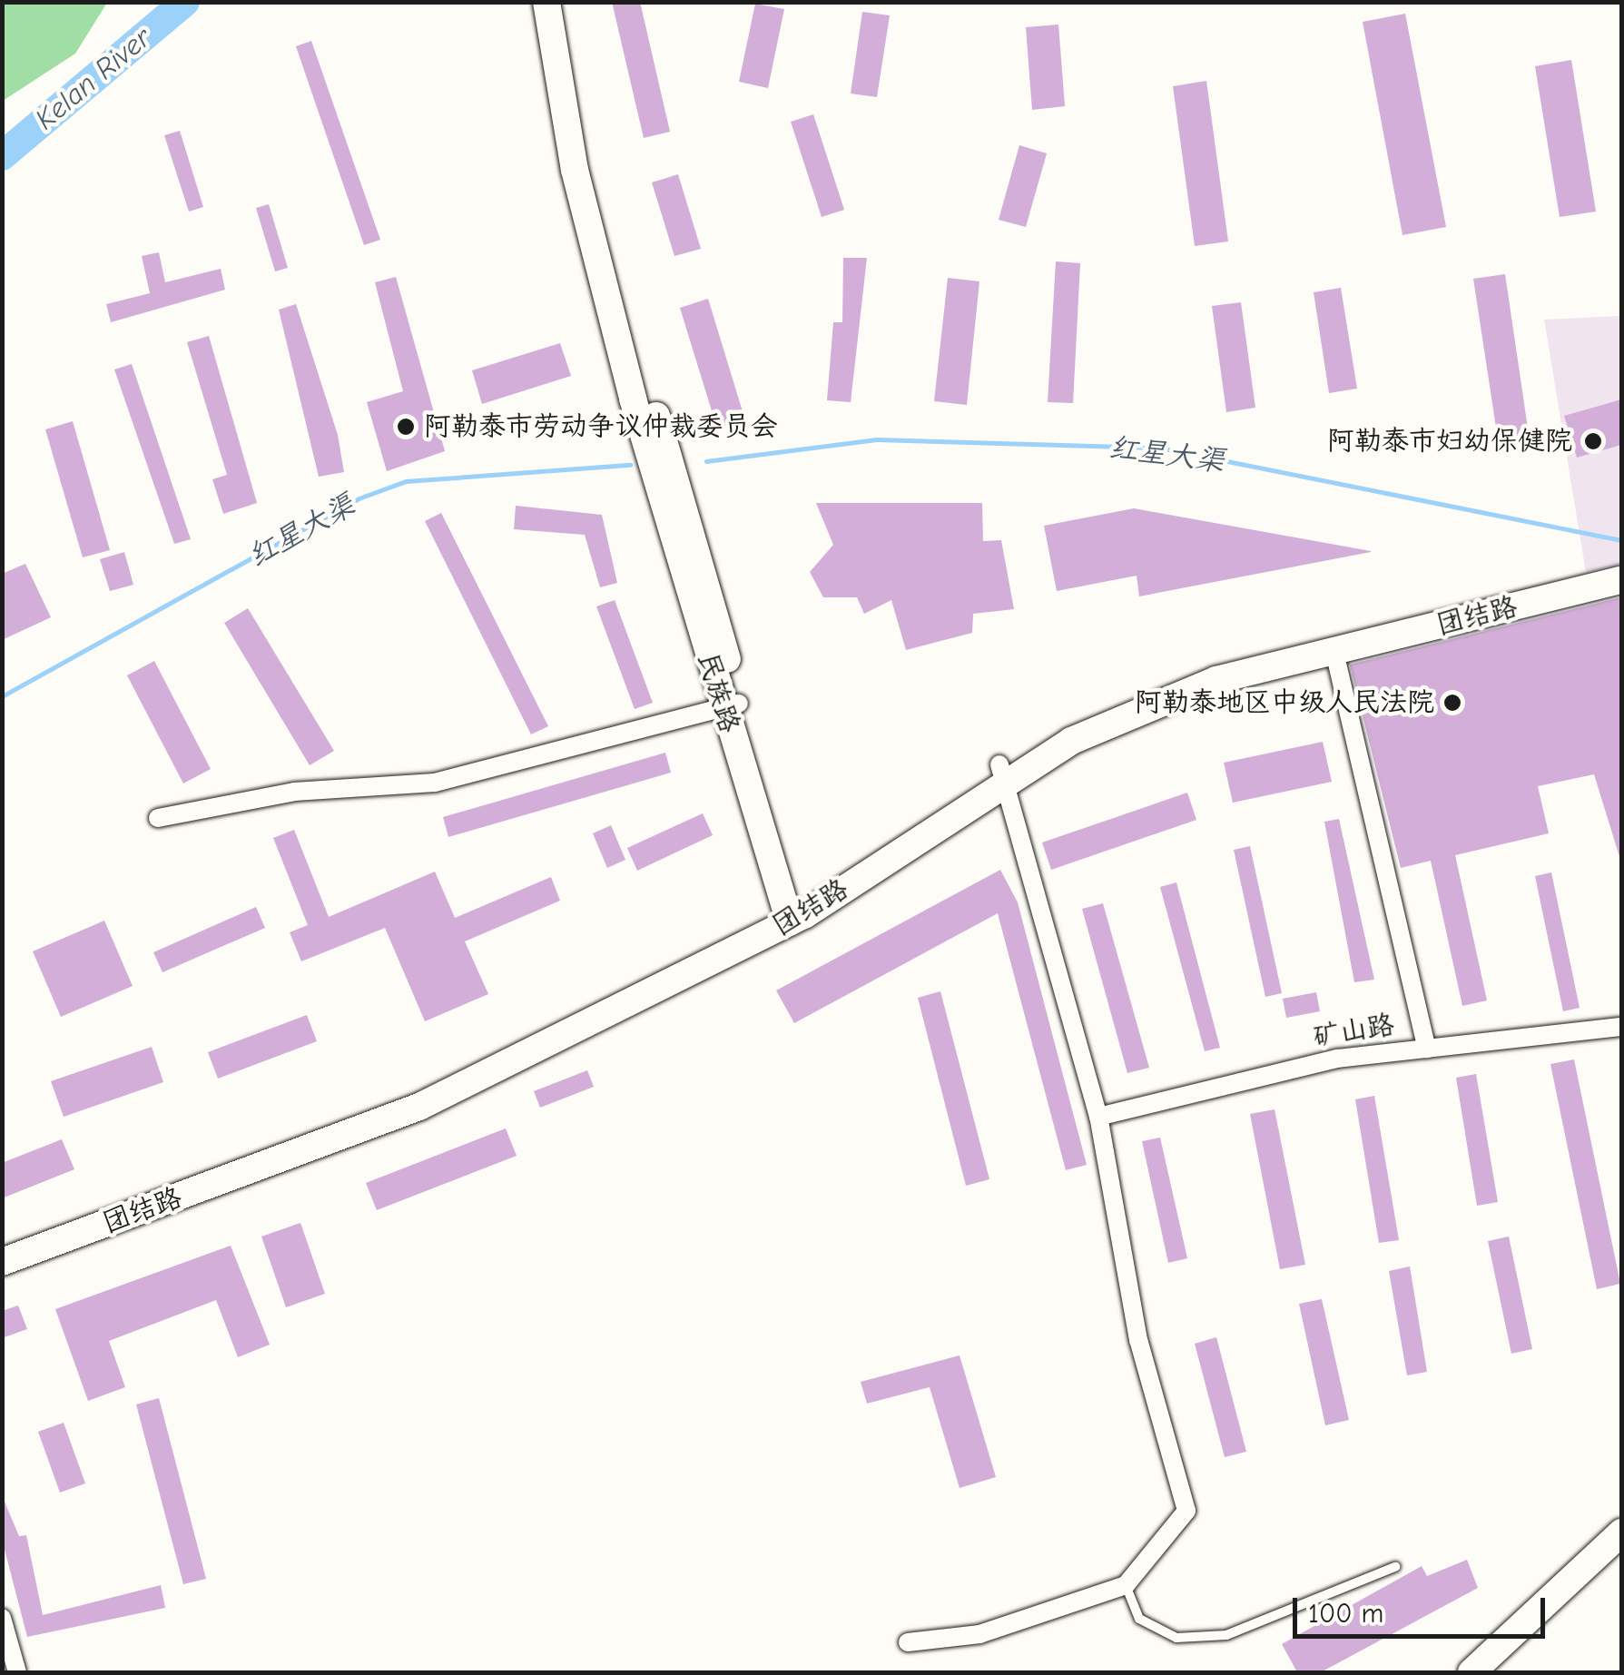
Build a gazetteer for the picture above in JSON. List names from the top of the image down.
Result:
{
  "streets": {
    "main road": ["团结路", "民族路"],
    "street": ["矿山路"]
  },
  "crossings": [
    ["团结路", "民族路"]
  ],
  "water": ["Kelan River", "红星大渠"],
  "places": ["阿勒泰市劳动争议仲裁委员会", "阿勒泰市妇幼保健院", "阿勒泰地区中级人民法院"],
  "scale_bar": "100 m"
}
